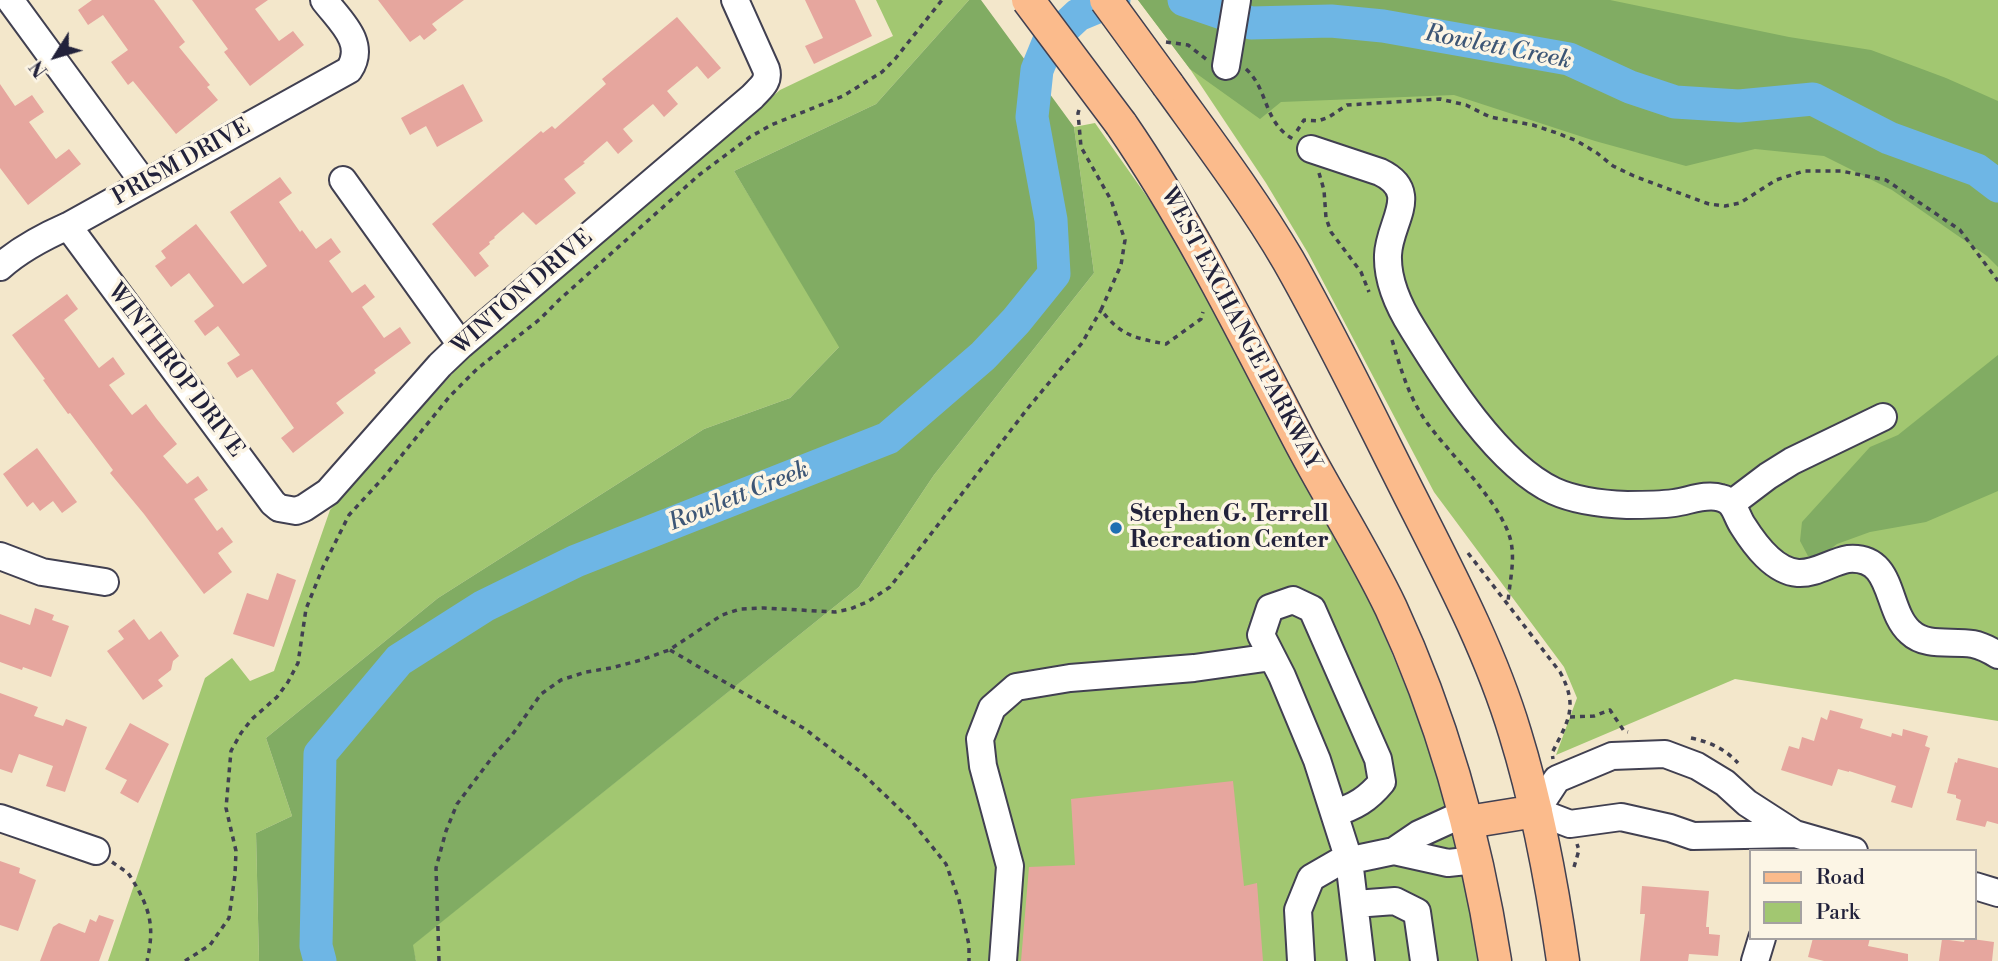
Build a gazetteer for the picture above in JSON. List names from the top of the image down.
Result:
{
  "streets": {
    "main road": ["WEST EXCHANGE PARKWAY"],
    "street": ["PRISM DRIVE", "WINTON DRIVE", "WINTHROP DRIVE"]
  },
  "crossings": [
    ["PRISM DRIVE", "WINTHROP DRIVE"],
    ["WINTON DRIVE", "WINTHROP DRIVE"]
  ],
  "water": ["Rowlett Creek"],
  "places": ["Stephen G. Terrell Recreation Center"],
  "legend": ["Road", "Park"],
  "north": "bottom left"
}
